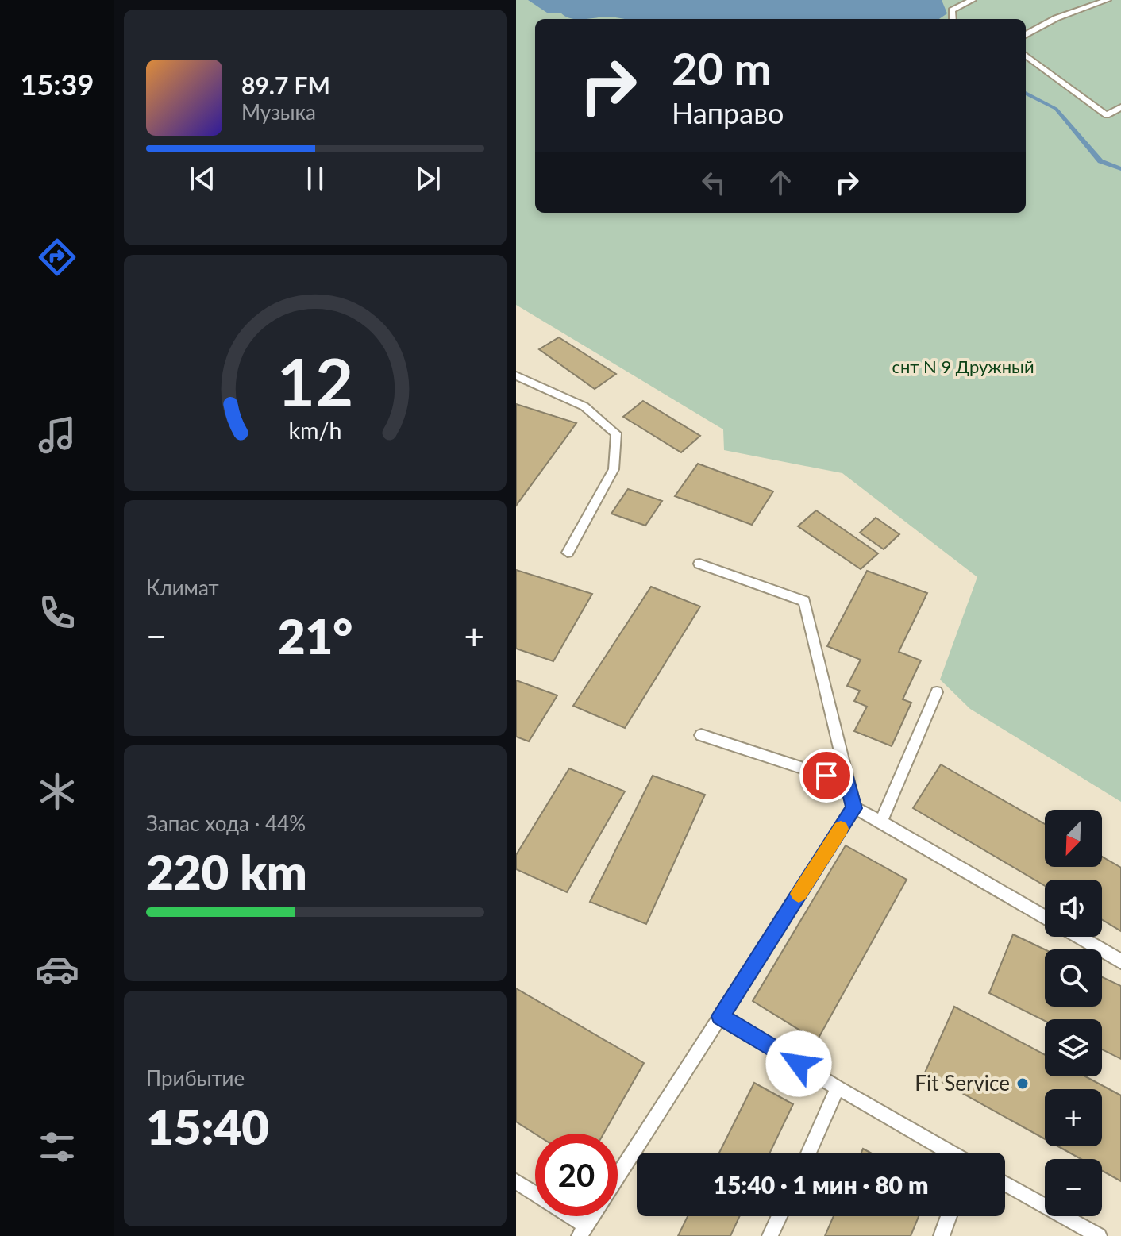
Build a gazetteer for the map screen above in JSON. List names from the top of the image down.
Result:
{
  "parks": ["снт N 9 Дружный"],
  "places": ["Fit Service"],
  "north": "bottom left",
  "page": {
    "tabs": "15:39",
    "turn": ["20 m", "Направо"],
    "song": ["89.7 FM", "Музыка"],
    "tile": [
      "Климат",
      ["Запас хода · 44%", "220 km"],
      ["Прибытие", "15:40"]
    ],
    "heat": ["−", "21°", "+"],
    "map_buttons": ["+", "−"],
    "limit": "20",
    "trip": "15:40 · 1 мин · 80 m",
    "gauge": ["12", "km/h"]
  }
}
